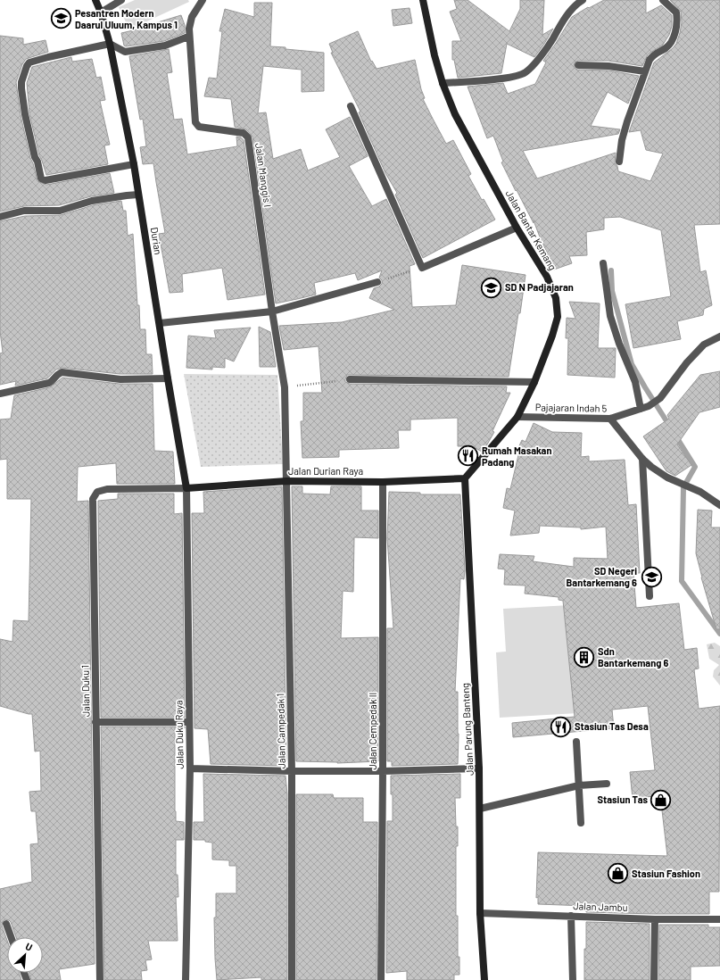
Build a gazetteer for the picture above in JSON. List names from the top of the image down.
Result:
{
  "streets": {
    "street": [
      "Jalan Manggis I",
      "Jalan Bantar Kemang",
      "Durian",
      "Pajajaran Indah 5",
      "Jalan Durian Raya",
      "Jalan Duku 1",
      "Jalan Parung Banteng",
      "Jalan Campedak 1",
      "Jalan Cempedak II",
      "Jalan Duku Raya",
      "Jalan Jambu"
    ]
  },
  "crossings": [
    ["Jalan Manggis I", "Jalan Campedak 1"],
    ["Jalan Bantar Kemang", "Pajajaran Indah 5"],
    ["Jalan Bantar Kemang", "Jalan Durian Raya"],
    ["Jalan Bantar Kemang", "Jalan Parung Banteng"],
    ["Durian", "Jalan Durian Raya"],
    ["Durian", "Jalan Duku 1"],
    ["Durian", "Jalan Duku Raya"],
    ["Jalan Durian Raya", "Jalan Duku 1"],
    ["Jalan Durian Raya", "Jalan Parung Banteng"],
    ["Jalan Durian Raya", "Jalan Campedak 1"],
    ["Jalan Durian Raya", "Jalan Cempedak II"],
    ["Jalan Durian Raya", "Jalan Duku Raya"],
    ["Jalan Duku 1", "Jalan Duku Raya"],
    ["Jalan Parung Banteng", "Jalan Jambu"]
  ],
  "places": {
    "school or university": ["Pesantren Modern Daarul Uluum, Kampus 1", "SD N Padjajaran", "SD Negeri Bantarkemang 6"],
    "restaurant": ["Rumah Masakan Padang", "Stasiun Tas Desa"],
    "building": ["Sdn Bantarkemang 6"],
    "shop": ["Stasiun Tas", "Stasiun Fashion"]
  },
  "north": "top right"
}
